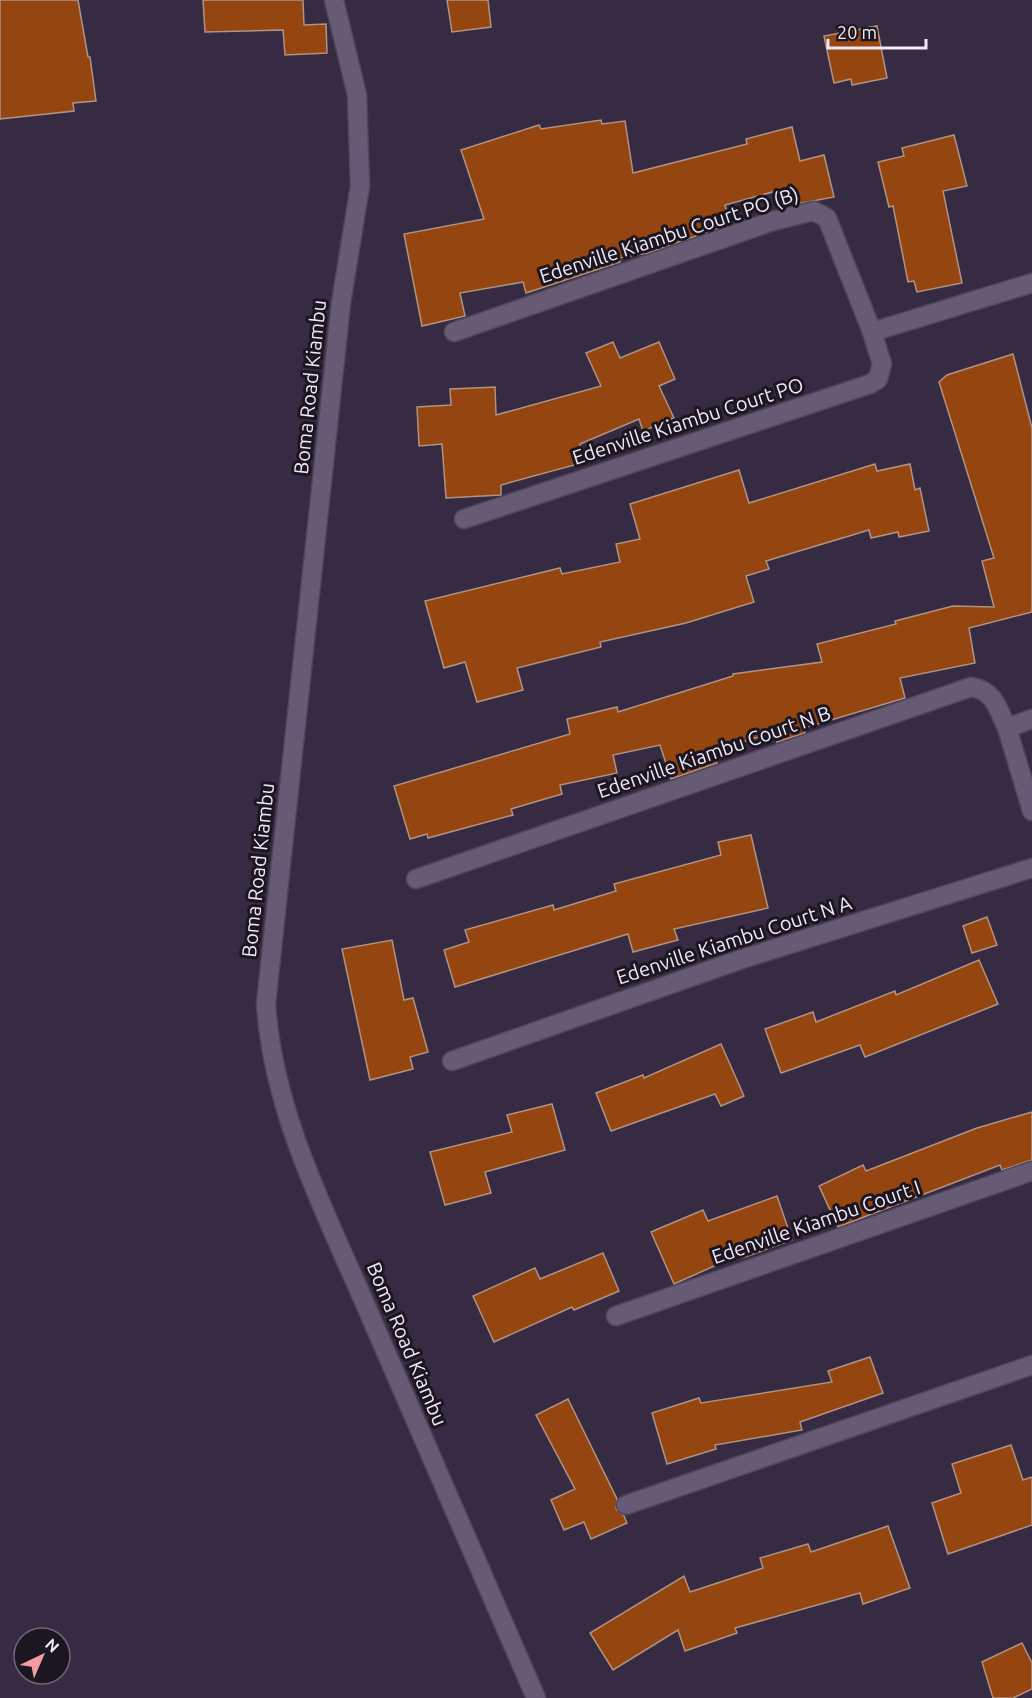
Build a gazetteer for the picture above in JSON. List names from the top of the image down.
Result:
{
  "streets": {
    "street": [
      "Edenville Kiambu Court PO (B)",
      "Boma Road Kiambu",
      "Edenville Kiambu Court PO",
      "Edenville Kiambu Court N B",
      "Edenville Kiambu Court N A",
      "Edenville Kiambu Court I"
    ]
  },
  "crossings": [
    ["Edenville Kiambu Court PO (B)", "Edenville Kiambu Court PO"]
  ],
  "scale_bar": "20 m",
  "north": "top right"
}
